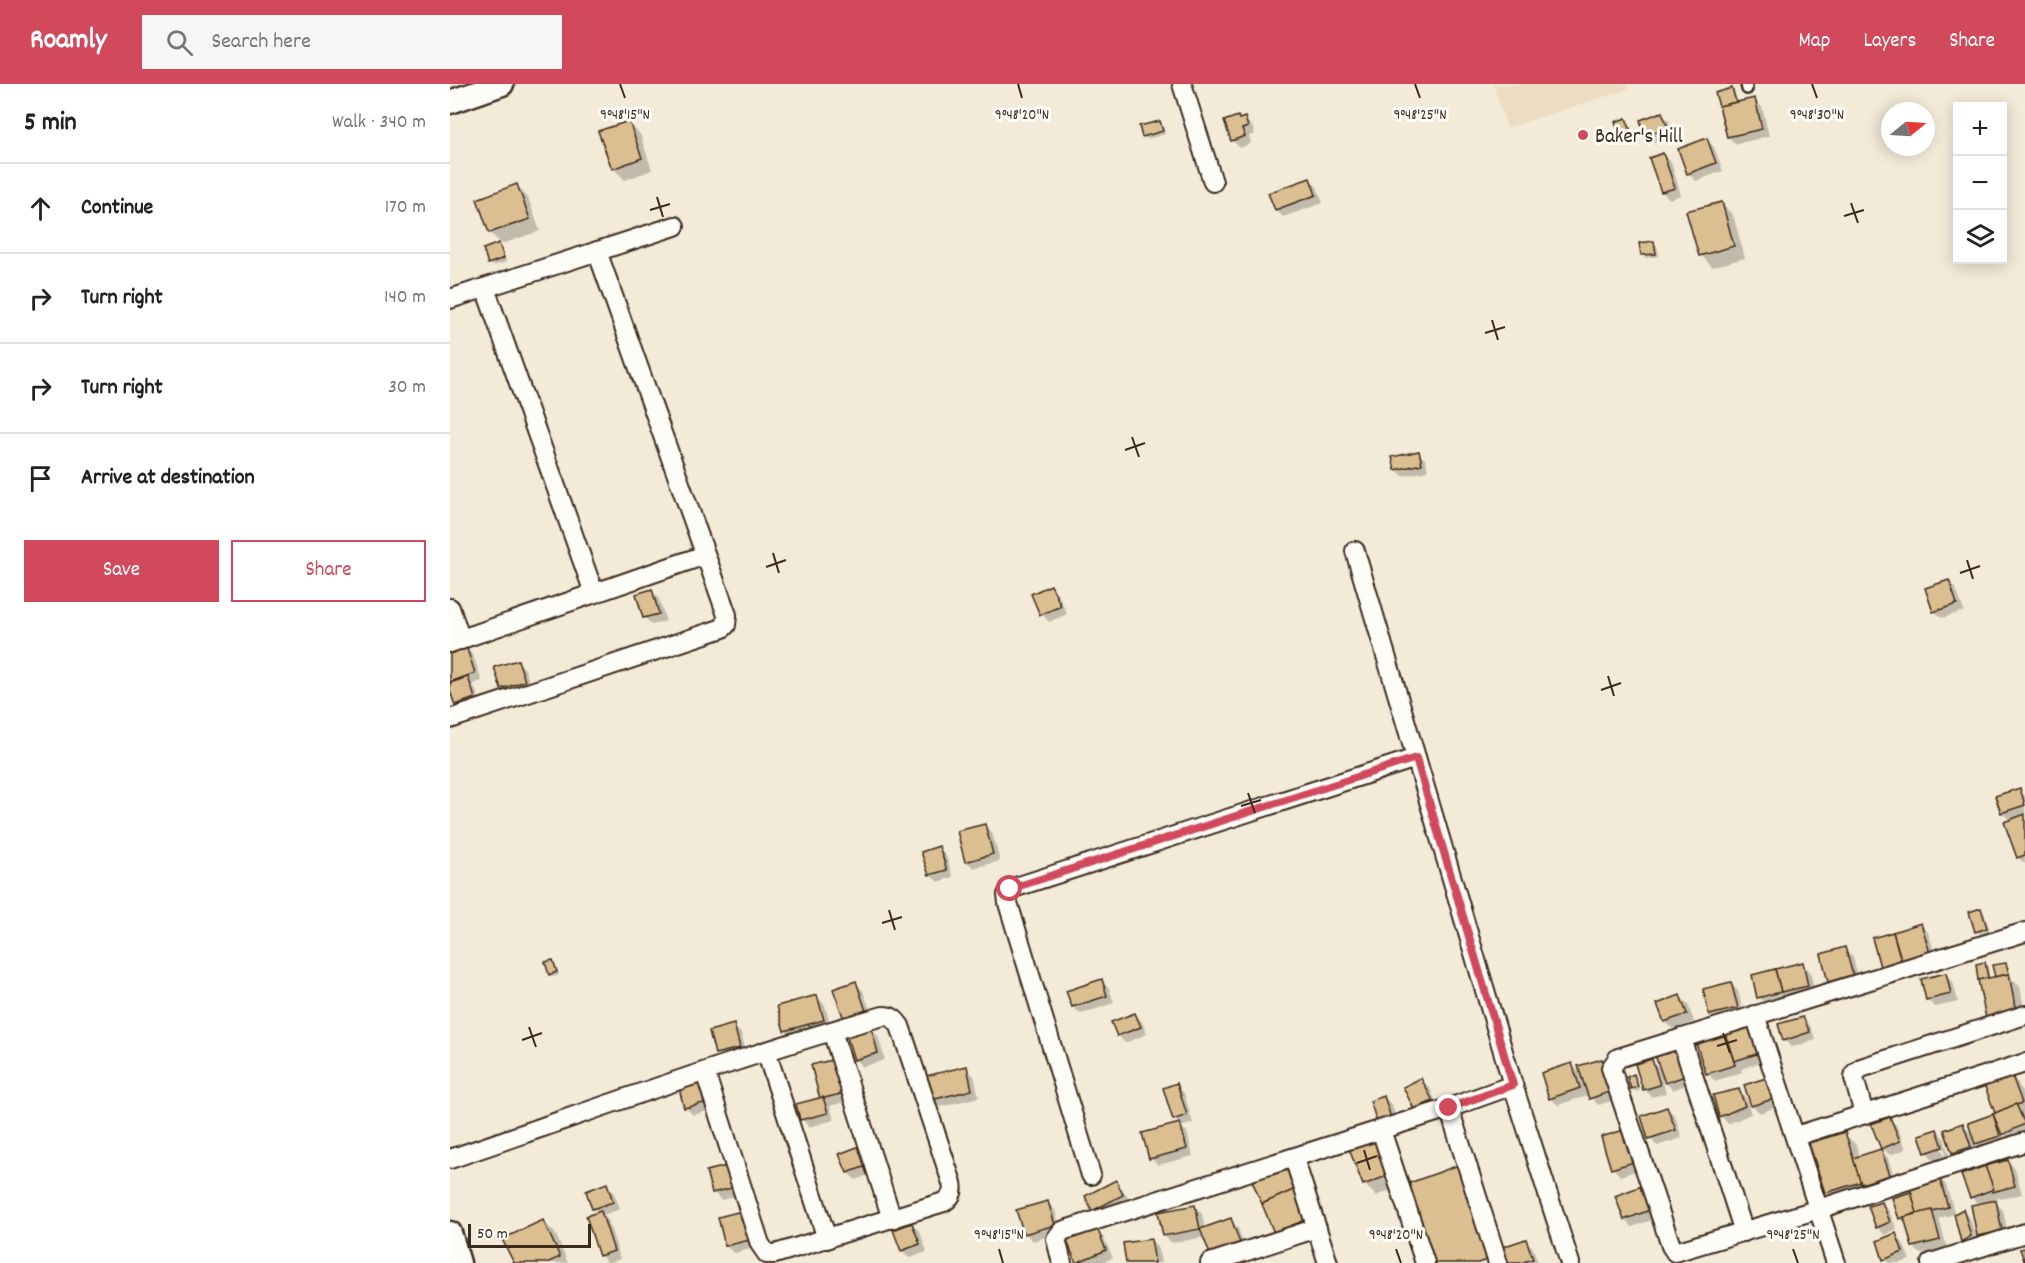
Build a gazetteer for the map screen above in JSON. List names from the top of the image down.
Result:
{
  "places": ["Baker's Hill"],
  "scale_bar": "50 m",
  "north": "right",
  "page": {
    "header": "Roamly",
    "search": "Search here",
    "nav": ["Map", "Layers", "Share"],
    "heading": ["5 min", "Walk · 340 m"],
    "map_buttons": ["+", "−"],
    "list": [
      ["Continue", "170 m"],
      ["Turn right", "140 m"],
      ["Turn right", "30 m"],
      "Arrive at destination"
    ],
    "buttons": ["Save", "Share"],
    "scale": "50 m"
  },
  "coordinates": [
    "9°48'15\"N",
    "9°48'20\"N",
    "9°48'25\"N",
    "9°48'30\"N"
  ]
}
